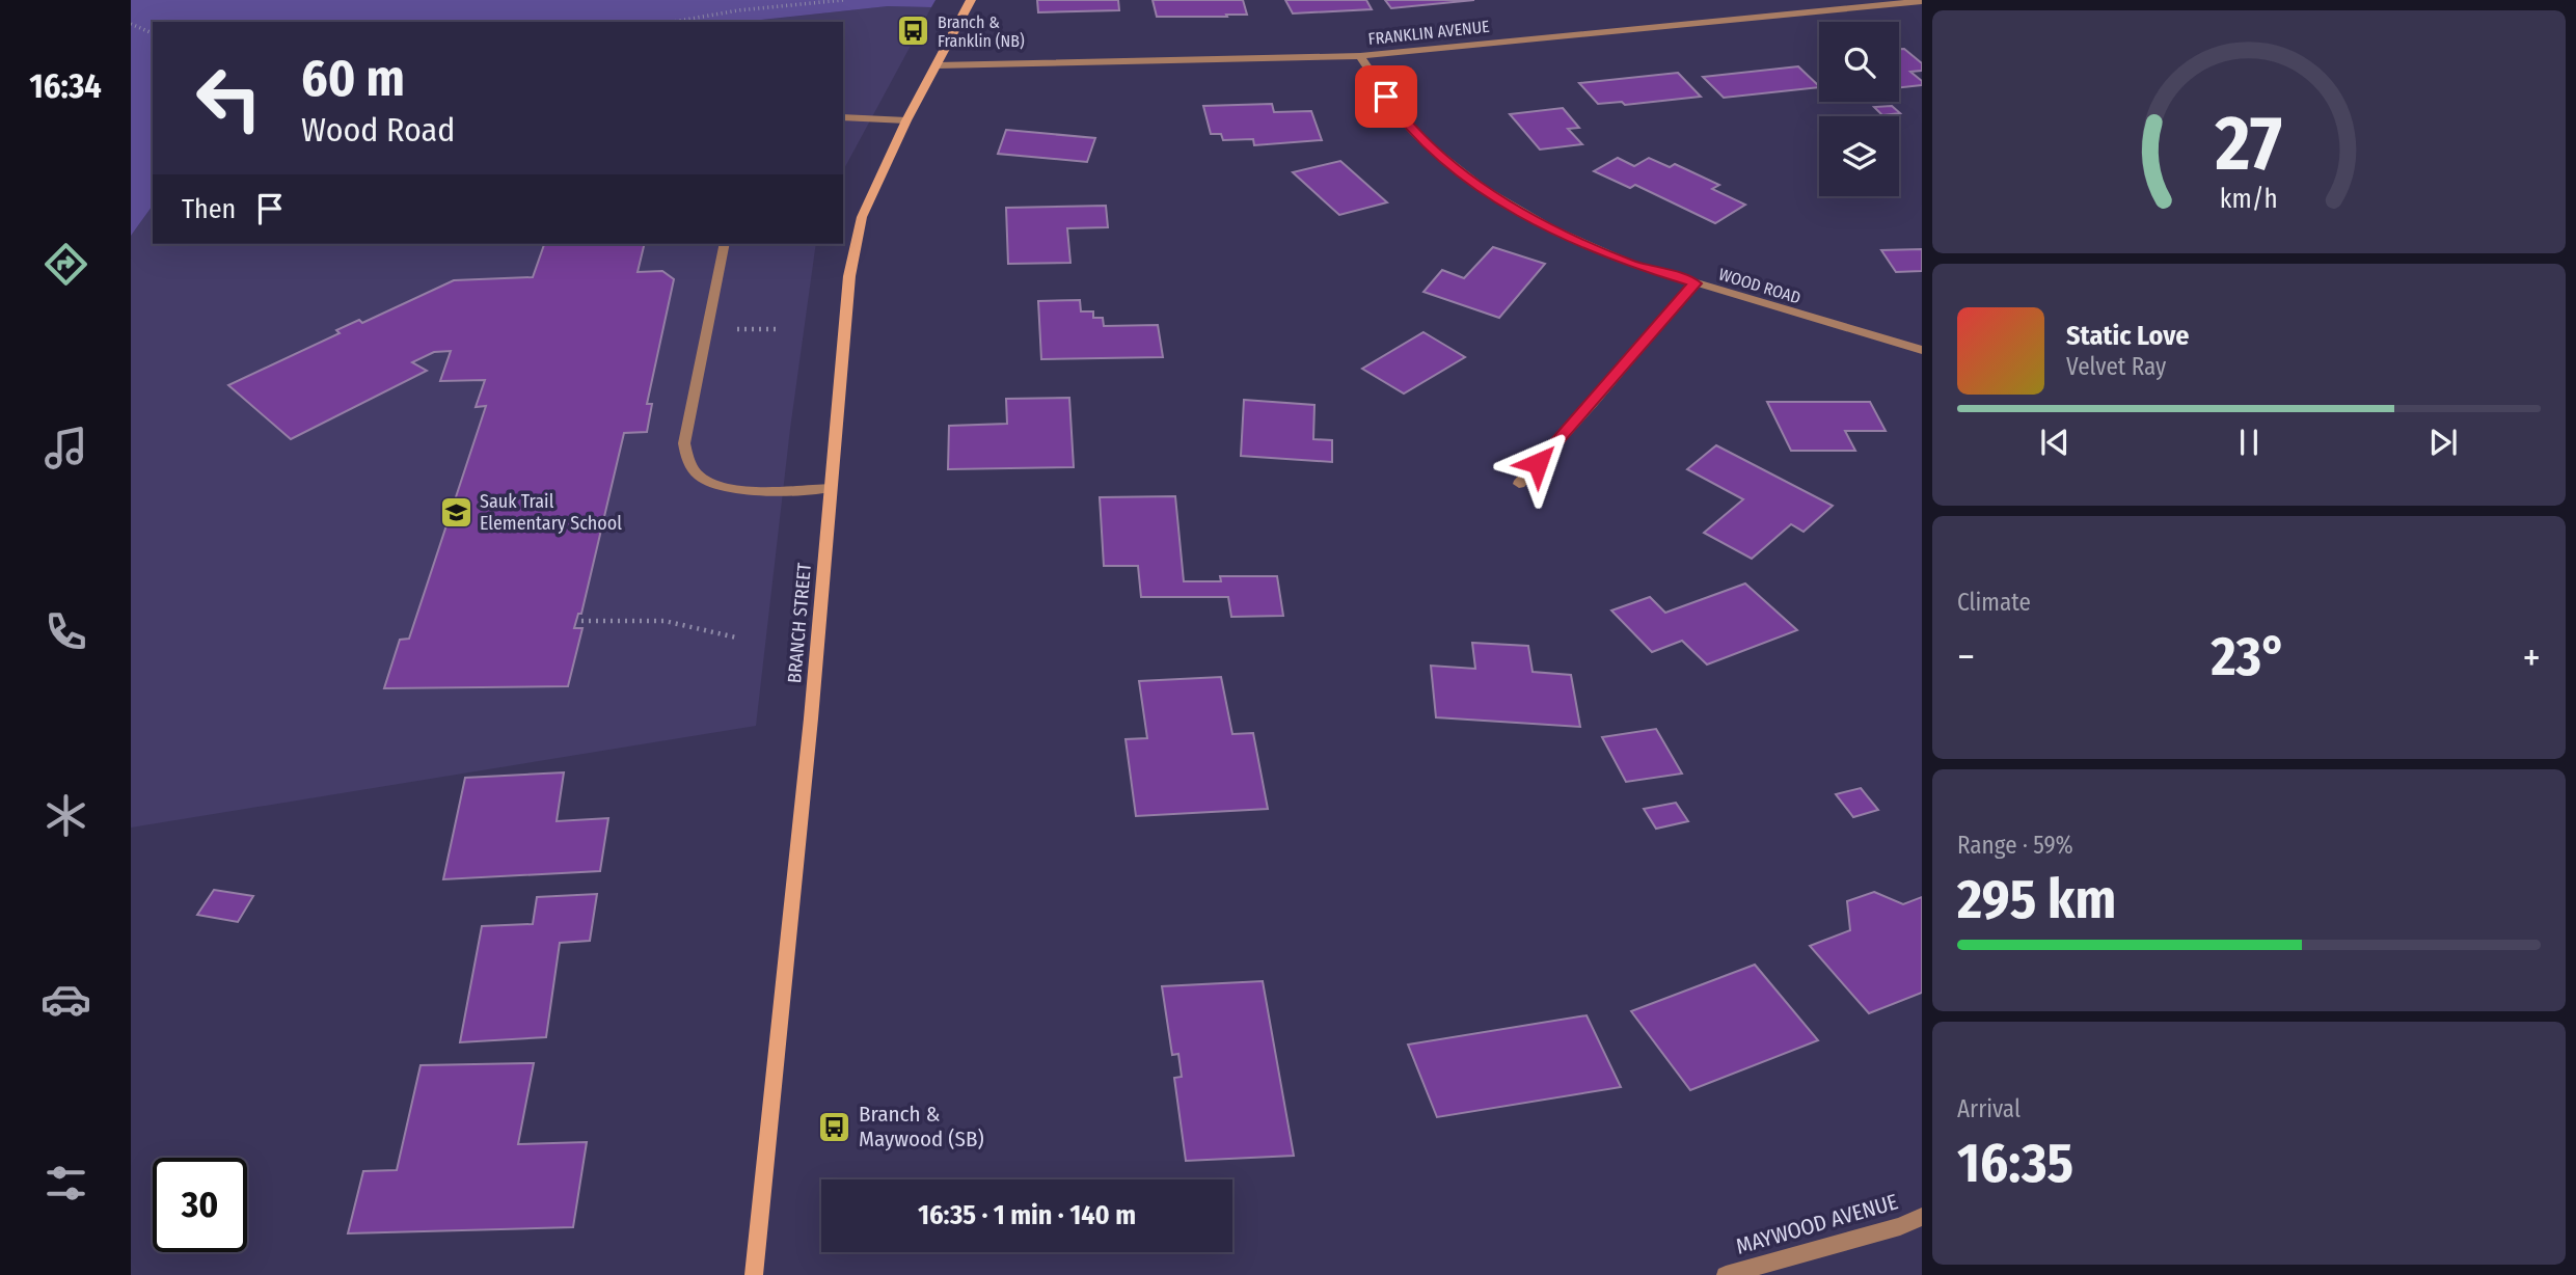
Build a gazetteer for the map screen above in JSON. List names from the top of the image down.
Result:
{
  "streets": {
    "street": [
      "FRANKLIN AVENUE",
      "WOOD ROAD",
      "BRANCH STREET",
      "MAYWOOD AVENUE"
    ]
  },
  "crossings": [
    ["FRANKLIN AVENUE", "WOOD ROAD"],
    ["FRANKLIN AVENUE", "BRANCH STREET"]
  ],
  "places": {
    "bus stop": ["Branch & Franklin (NB)", "Branch & Maywood (SB)"],
    "school or university": ["Sauk Trail Elementary School"]
  },
  "page": {
    "tabs": "16:34",
    "turn": ["60 m", "Wood Road"],
    "then": "Then",
    "song": ["Static Love", "Velvet Ray"],
    "tile": [
      "Climate",
      ["Range · 59%", "295 km"],
      ["Arrival", "16:35"]
    ],
    "heat": ["−", "23°", "+"],
    "limit": "30",
    "trip": "16:35 · 1 min · 140 m",
    "gauge": ["27", "km/h"]
  }
}
